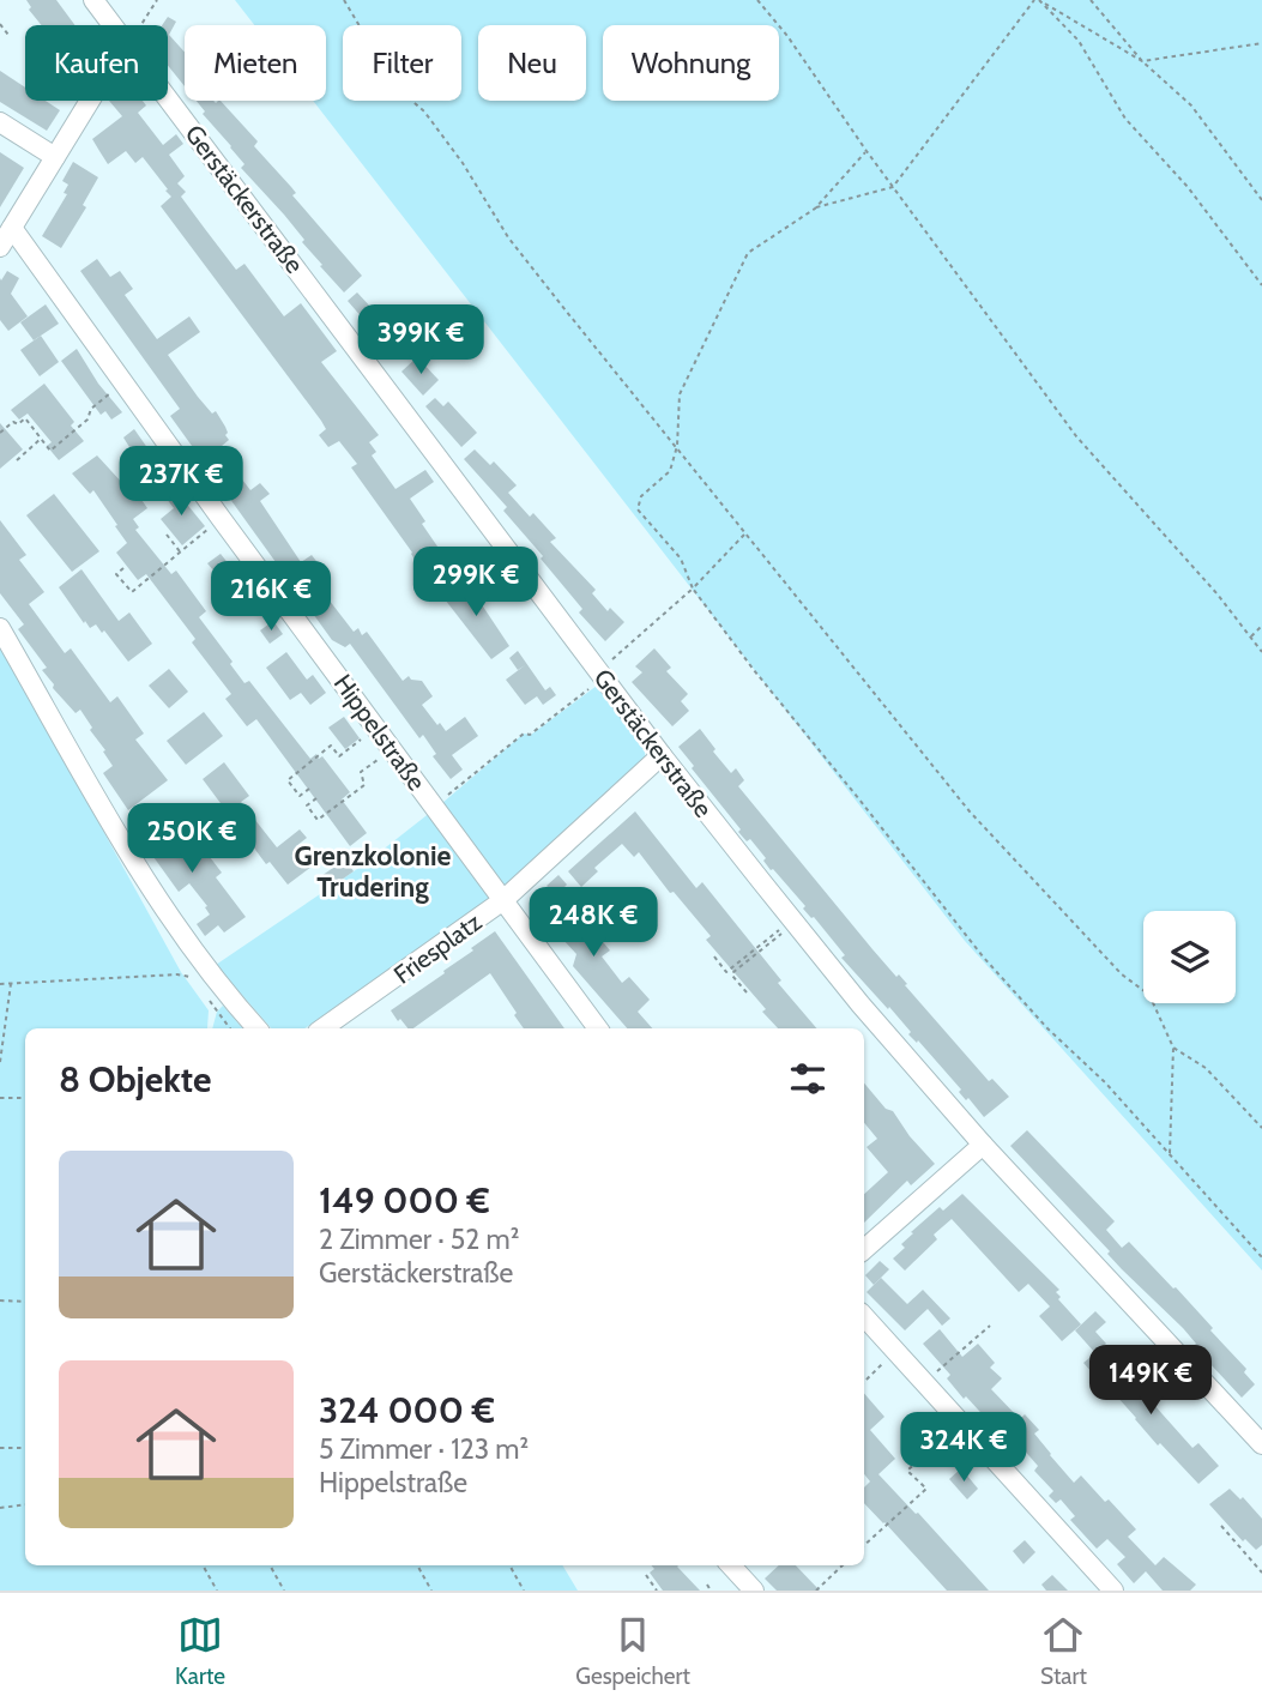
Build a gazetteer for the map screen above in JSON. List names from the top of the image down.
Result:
{
  "streets": {
    "street": ["Gerstäckerstraße", "Hippelstraße", "Friesplatz"]
  },
  "crossings": [
    ["Gerstäckerstraße", "Friesplatz"],
    ["Hippelstraße", "Friesplatz"]
  ],
  "districts": ["Grenzkolonie Trudering"],
  "page": {
    "chip": [
      "Kaufen",
      "Mieten",
      "Filter",
      "Neu",
      "Wohnung"
    ],
    "price": [
      "399K €",
      "237K €",
      "299K €",
      "216K €",
      "250K €",
      "248K €",
      "149K €",
      "324K €"
    ],
    "heading": "8 Objekte",
    "list": [
      {
        "name": "149 000 €",
        "note": "2 Zimmer · 52 m² · Gerstäckerstraße"
      },
      {
        "name": "324 000 €",
        "note": "5 Zimmer · 123 m² · Hippelstraße"
      }
    ],
    "tabs": ["Karte", "Gespeichert", "Start"]
  }
}
